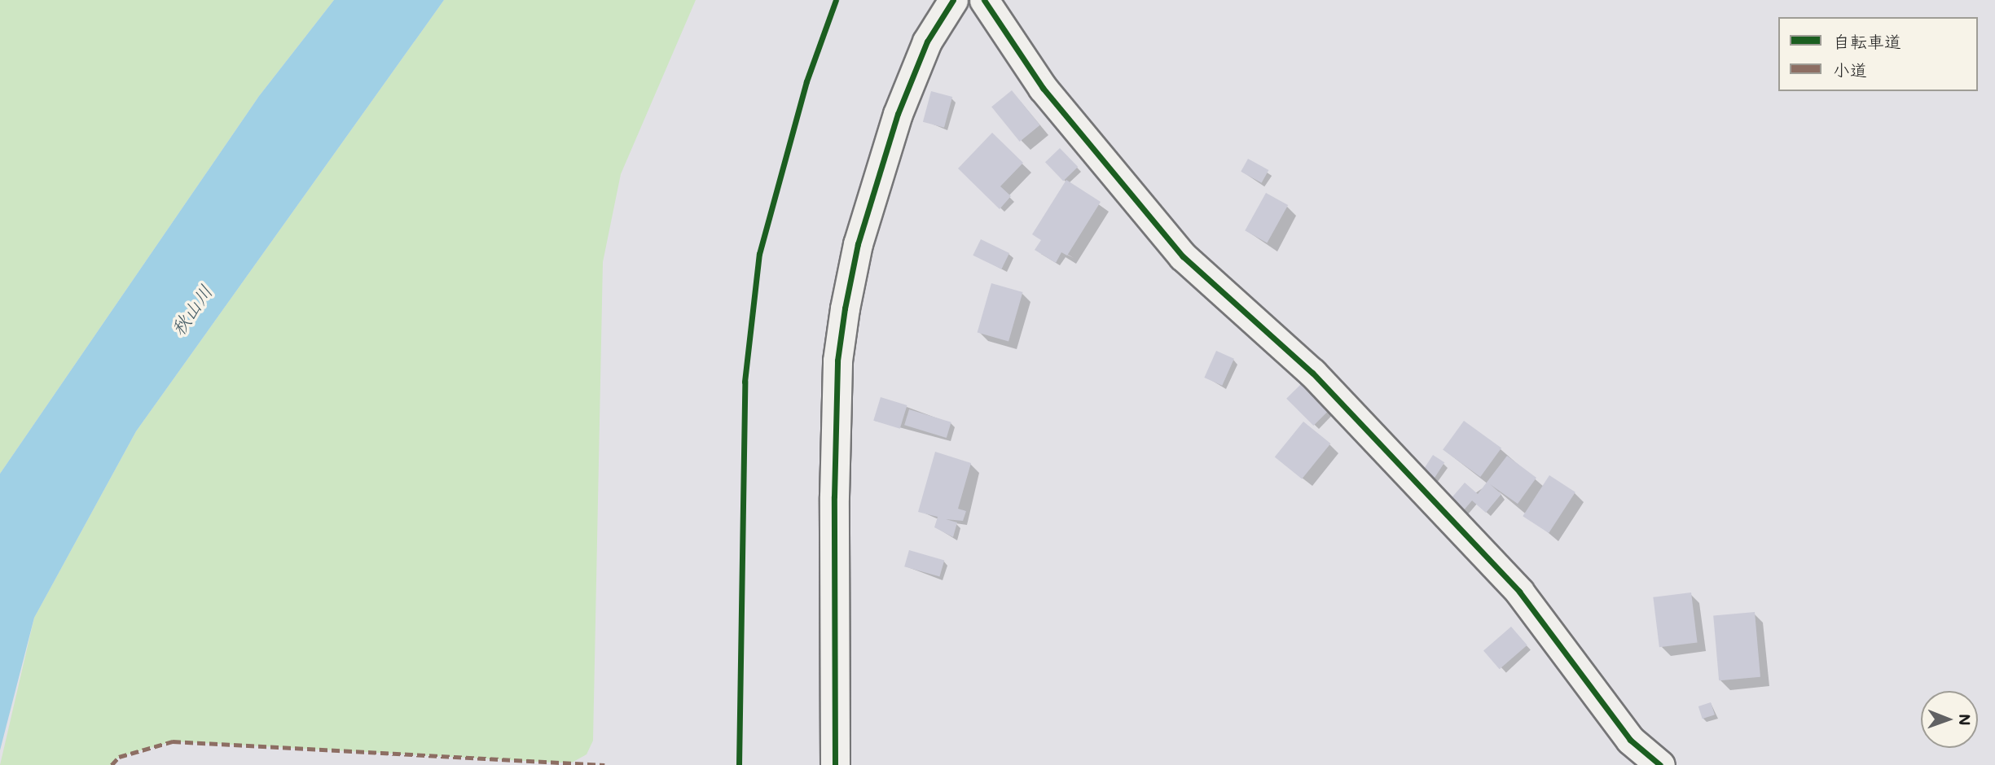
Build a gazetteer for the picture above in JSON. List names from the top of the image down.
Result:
{
  "water": ["秋山川"],
  "legend": ["自転車道", "小道"],
  "north": "right"
}
